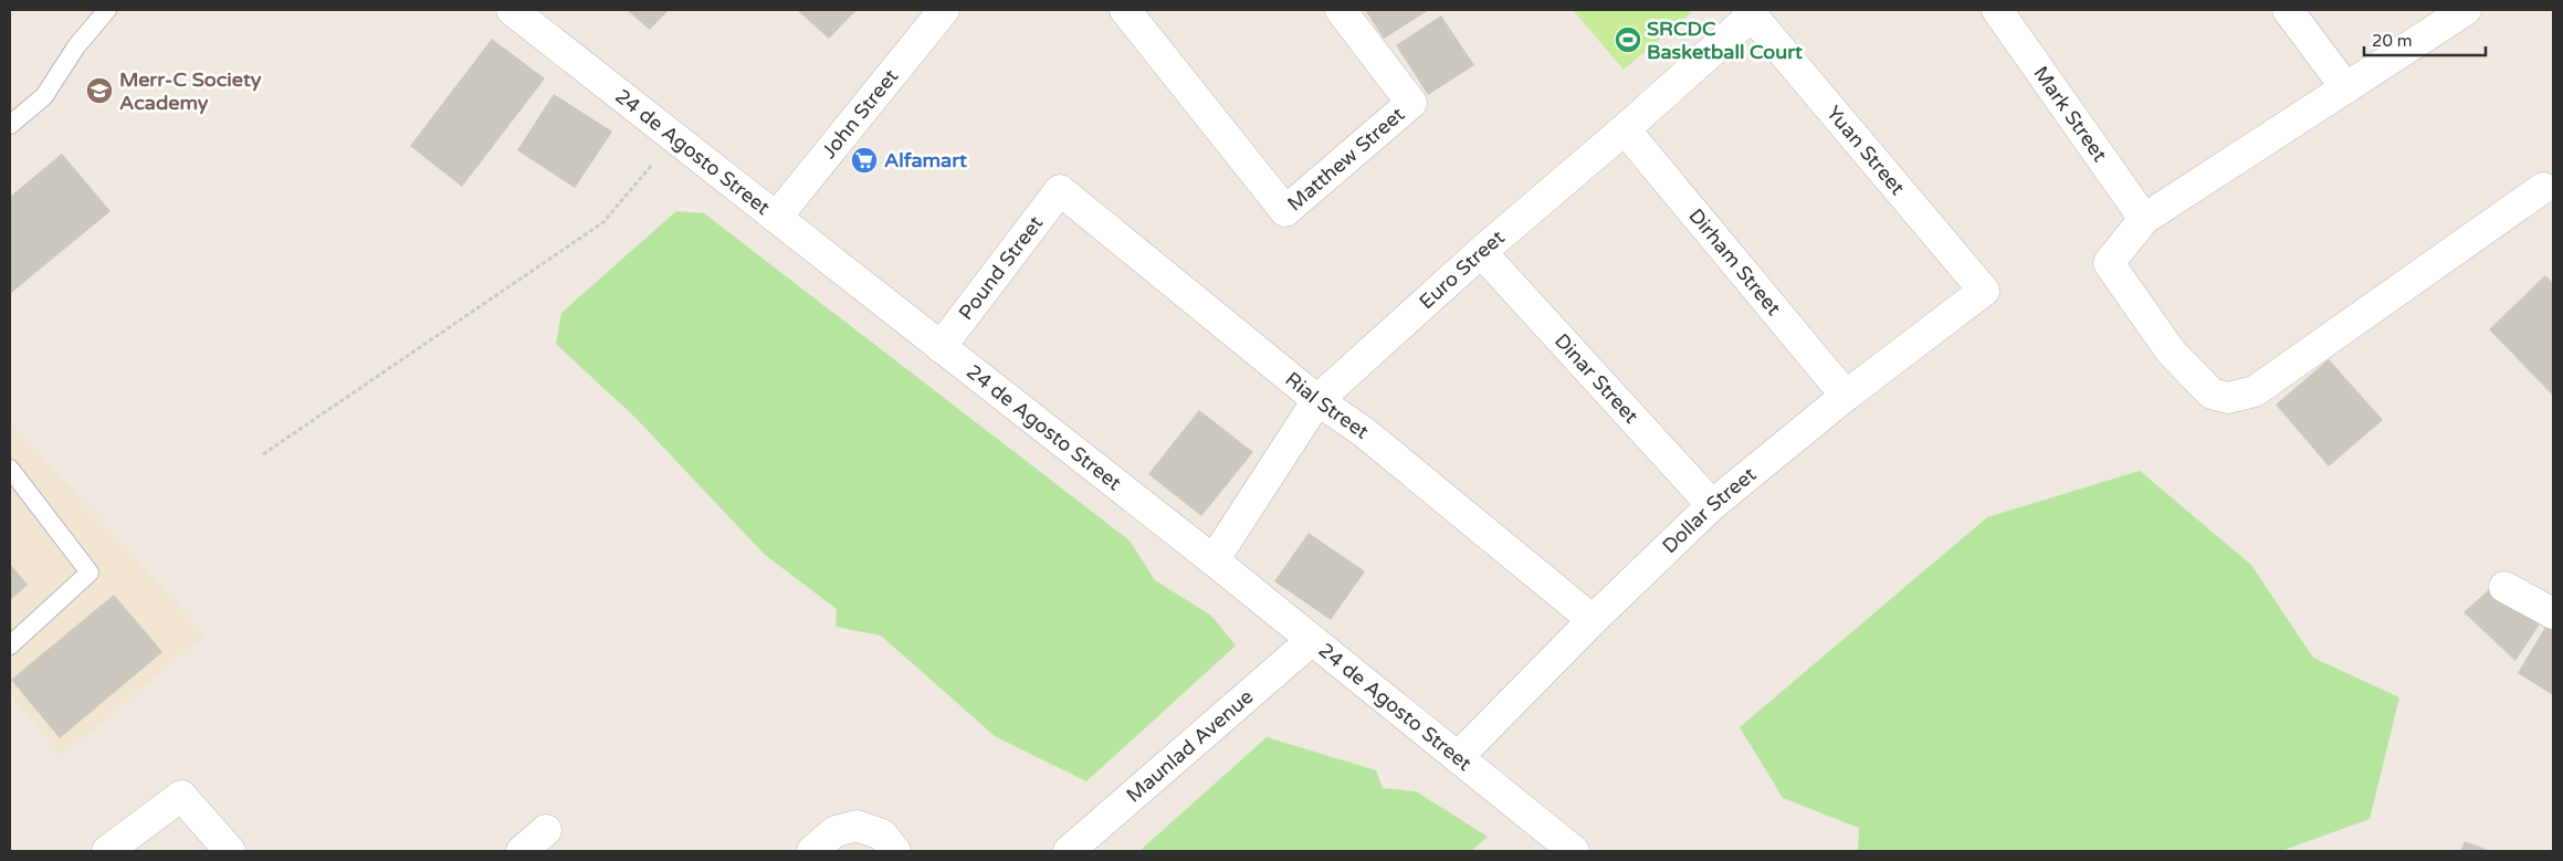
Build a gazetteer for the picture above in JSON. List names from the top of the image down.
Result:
{
  "streets": {
    "street": [
      "John Street",
      "Mark Street",
      "Yuan Street",
      "24 de Agosto Street",
      "Matthew Street",
      "Dirham Street",
      "Pound Street",
      "Euro Street",
      "Dinar Street",
      "Rial Street",
      "Dollar Street",
      "Maunlad Avenue"
    ]
  },
  "crossings": [
    ["John Street", "24 de Agosto Street"],
    ["Yuan Street", "Euro Street"],
    ["Yuan Street", "Dollar Street"],
    ["24 de Agosto Street", "Pound Street"],
    ["24 de Agosto Street", "Euro Street"],
    ["24 de Agosto Street", "Dollar Street"],
    ["24 de Agosto Street", "Maunlad Avenue"],
    ["Dirham Street", "Euro Street"],
    ["Dirham Street", "Dollar Street"],
    ["Pound Street", "Rial Street"],
    ["Euro Street", "Dinar Street"],
    ["Euro Street", "Rial Street"],
    ["Dinar Street", "Dollar Street"],
    ["Rial Street", "Dollar Street"]
  ],
  "places": {
    "sports": ["SRCDC Basketball Court"],
    "school or university": ["Merr-C Society Academy"],
    "supermarket": ["Alfamart"]
  },
  "scale_bar": "20 m"
}
